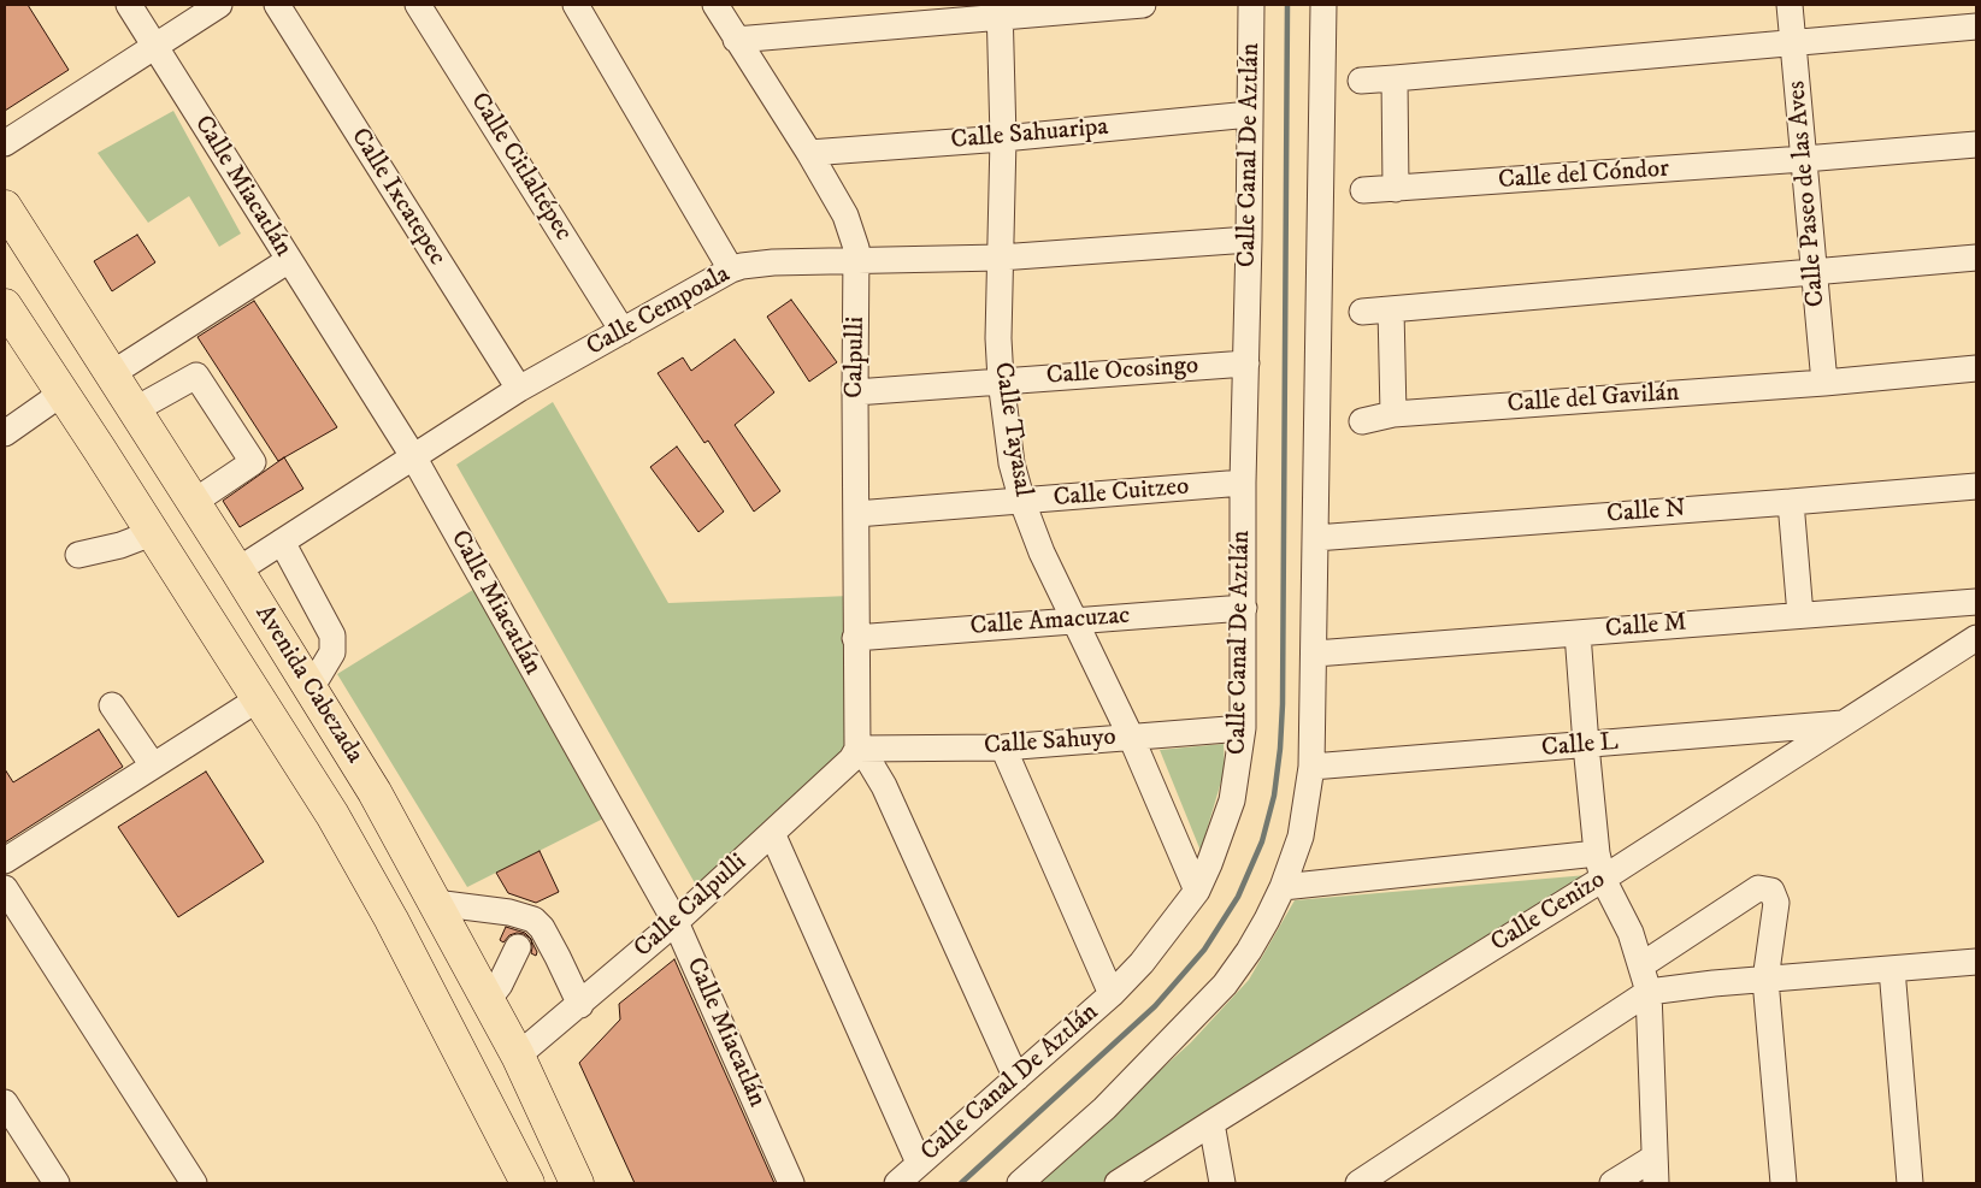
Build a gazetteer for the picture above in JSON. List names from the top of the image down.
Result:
{
  "streets": {
    "main road": ["Avenida Cabezada"],
    "street": [
      "Calle Sahuaripa",
      "Calle Canal De Aztlán",
      "Calle Citlaltépec",
      "Calle del Cóndor",
      "Calle Miacatlán",
      "Calle Paseo de las Aves",
      "Calle Ixcatepec",
      "Calle Cempoala",
      "Calpulli",
      "Calle Ocosingo",
      "Calle del Gavilán",
      "Calle Tayasal",
      "Calle Cuitzeo",
      "Calle N",
      "Calle Amacuzac",
      "Calle M",
      "Calle Sahuyo",
      "Calle L",
      "Calle Calpulli",
      "Calle Cenizo"
    ]
  },
  "crossings": [
    ["Calle Sahuaripa", "Calle Canal De Aztlán"],
    ["Calle Sahuaripa", "Calpulli"],
    ["Calle Sahuaripa", "Calle Tayasal"],
    ["Calle Canal De Aztlán", "Calle Cempoala"],
    ["Calle Canal De Aztlán", "Calle Ocosingo"],
    ["Calle Canal De Aztlán", "Calle Tayasal"],
    ["Calle Canal De Aztlán", "Calle Cuitzeo"],
    ["Calle Canal De Aztlán", "Calle Amacuzac"],
    ["Calle Canal De Aztlán", "Calle Sahuyo"],
    ["Calle Citlaltépec", "Calle Cempoala"],
    ["Calle del Cóndor", "Calle Paseo de las Aves"],
    ["Calle Miacatlán", "Calle Cempoala"],
    ["Calle Miacatlán", "Calle Calpulli"],
    ["Calle Paseo de las Aves", "Calle del Gavilán"],
    ["Calle Ixcatepec", "Calle Cempoala"],
    ["Calle Cempoala", "Calpulli"],
    ["Calle Cempoala", "Calle Tayasal"],
    ["Calle Cempoala", "Avenida Cabezada"],
    ["Calpulli", "Calle Ocosingo"],
    ["Calpulli", "Calle Cuitzeo"],
    ["Calpulli", "Calle Amacuzac"],
    ["Calpulli", "Calle Sahuyo"],
    ["Calpulli", "Calle Calpulli"],
    ["Calle Ocosingo", "Calle Tayasal"],
    ["Calle Tayasal", "Calle Cuitzeo"],
    ["Calle Tayasal", "Calle Amacuzac"],
    ["Calle Tayasal", "Calle Sahuyo"],
    ["Avenida Cabezada", "Calle Calpulli"],
    ["Calle Sahuyo", "Calle Calpulli"],
    ["Calle L", "Calle Cenizo"]
  ]
}
